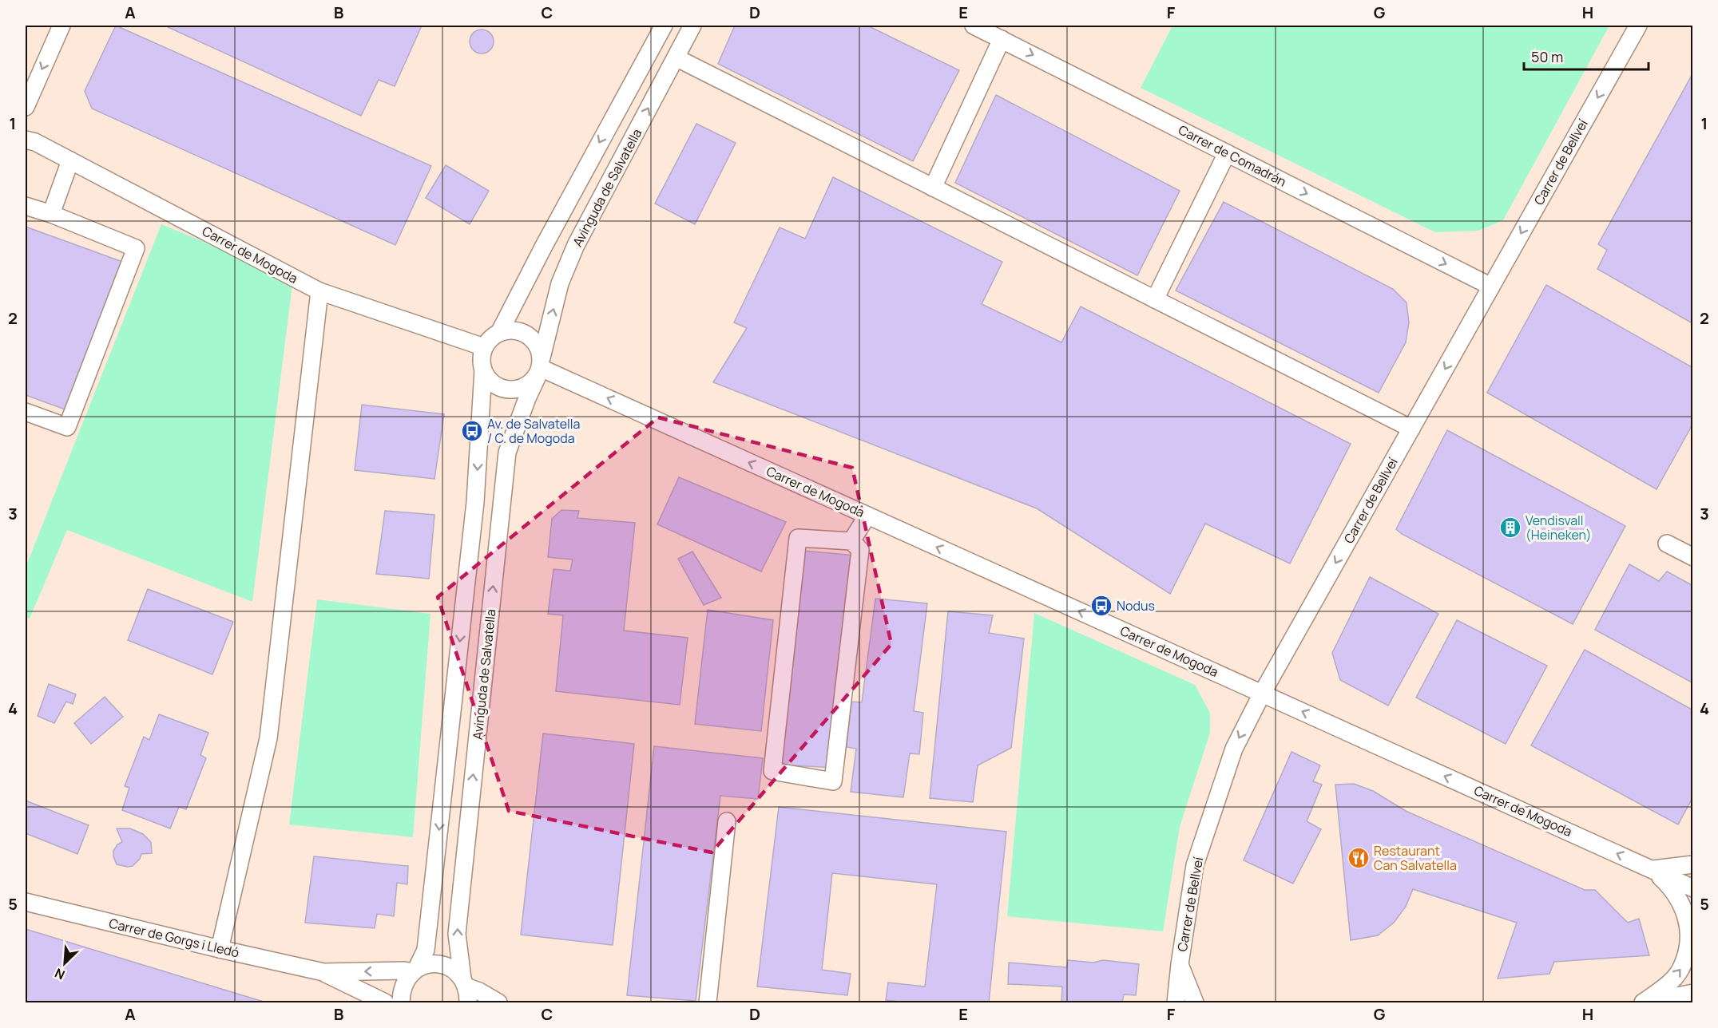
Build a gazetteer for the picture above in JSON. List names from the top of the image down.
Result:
{
  "streets": {
    "street": [
      "Carrer de Comadrán",
      "Carrer de Bellveí",
      "Avinguda de Salvatella",
      "Carrer de Mogoda",
      "Carrer de Gorgs i Lledó"
    ]
  },
  "crossings": [
    ["Carrer de Comadrán", "Carrer de Bellveí"],
    ["Carrer de Bellveí", "Carrer de Mogoda"],
    ["Avinguda de Salvatella", "Carrer de Mogoda"],
    ["Avinguda de Salvatella", "Carrer de Gorgs i Lledó"]
  ],
  "one_way": ["Carrer de Comadrán", "Carrer de Bellveí", "Carrer de Mogoda"],
  "places": {
    "bus stop": ["Av. de Salvatella / C. de Mogoda", "Nodus"],
    "building": ["Vendisvall (Heineken)"],
    "restaurant": ["Restaurant Can Salvatella"]
  },
  "scale_bar": "50 m",
  "north": "bottom left",
  "grid": {
    "columns": [
      "A",
      "B",
      "C",
      "D",
      "E",
      "F",
      "G",
      "H"
    ],
    "rows": [
      "1",
      "2",
      "3",
      "4",
      "5"
    ]
  }
}
